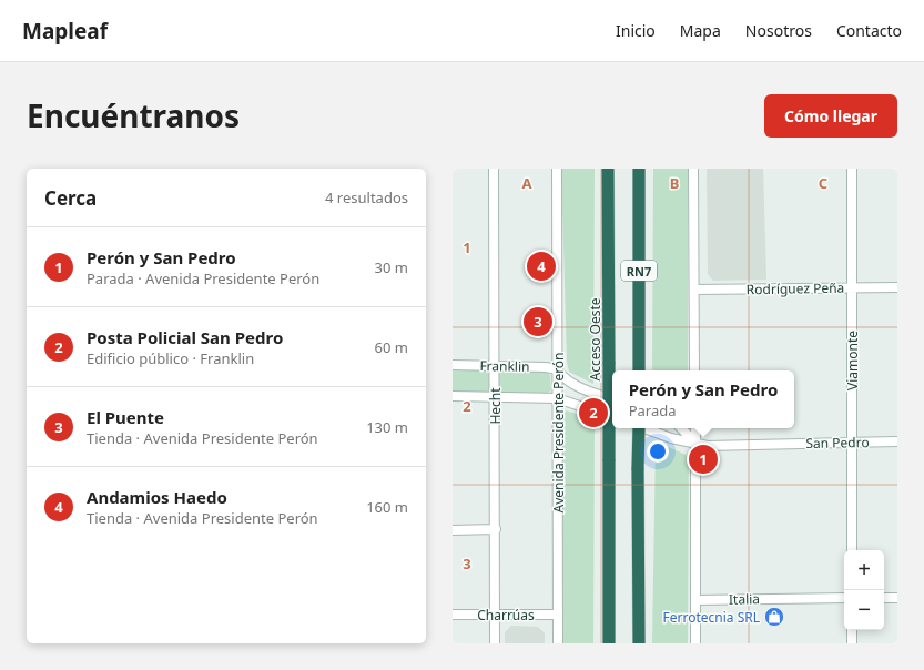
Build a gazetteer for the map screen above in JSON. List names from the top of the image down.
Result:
{
  "streets": {
    "highway": ["RN7", "Acceso Oeste"],
    "street": [
      "Rodríguez Peña",
      "Viamonte",
      "Franklin",
      "Hecht",
      "Avenida Presidente Perón",
      "San Pedro",
      "Italia",
      "Charrúas"
    ]
  },
  "crossings": [
    ["Rodríguez Peña", "Viamonte"],
    ["Viamonte", "San Pedro"],
    ["Franklin", "Hecht"],
    ["Franklin", "Avenida Presidente Perón"],
    ["Hecht", "Charrúas"],
    ["Avenida Presidente Perón", "Charrúas"]
  ],
  "places": {
    "shop": ["Ferrotecnia SRL"]
  },
  "page": {
    "header": "Mapleaf",
    "nav": [
      "Inicio",
      "Mapa",
      "Nosotros",
      "Contacto"
    ],
    "title": "Encuéntranos",
    "buttons": "Cómo llegar",
    "heading": ["Cerca", "4 resultados"],
    "list": [
      {
        "mark": "1",
        "name": "Perón y San Pedro",
        "note": "Parada · Avenida Presidente Perón",
        "value": "30 m"
      },
      {
        "mark": "2",
        "name": "Posta Policial San Pedro",
        "note": "Edificio público · Franklin",
        "value": "60 m"
      },
      {
        "mark": "3",
        "name": "El Puente",
        "note": "Tienda · Avenida Presidente Perón",
        "value": "130 m"
      },
      {
        "mark": "4",
        "name": "Andamios Haedo",
        "note": "Tienda · Avenida Presidente Perón",
        "value": "160 m"
      }
    ],
    "pins": [
      "4",
      "3",
      "2",
      "1"
    ],
    "popup": ["Perón y San Pedro", "Parada"],
    "map_buttons": ["+", "−"]
  },
  "grid": {
    "columns": ["A", "B", "C"],
    "rows": ["1", "2", "3"]
  }
}
